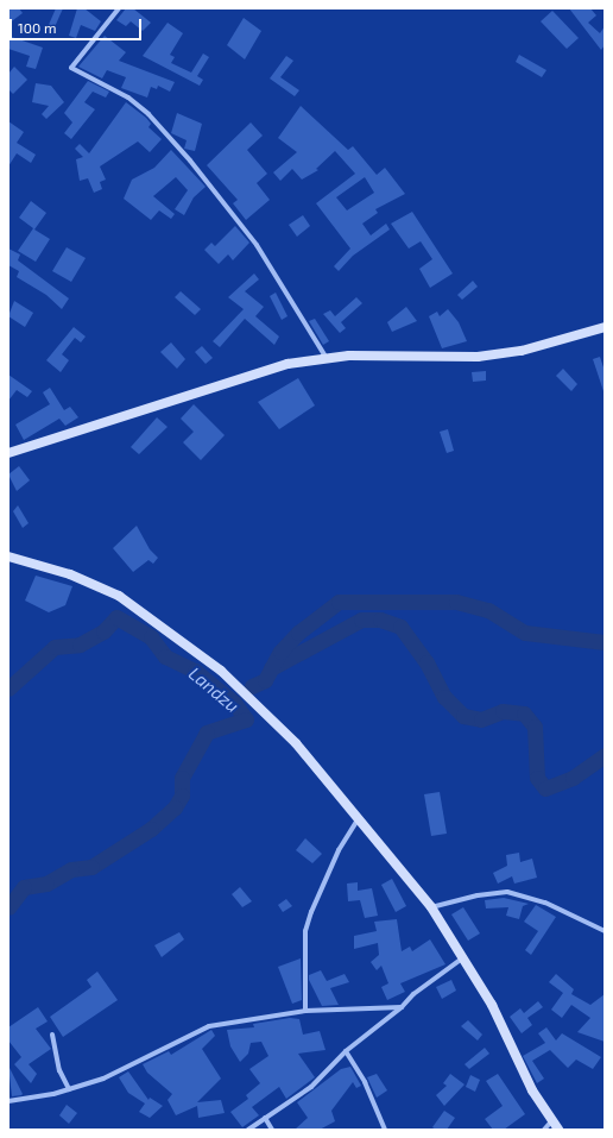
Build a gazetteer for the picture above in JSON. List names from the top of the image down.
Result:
{
  "water": ["Landzu"],
  "scale_bar": "100 m"
}
